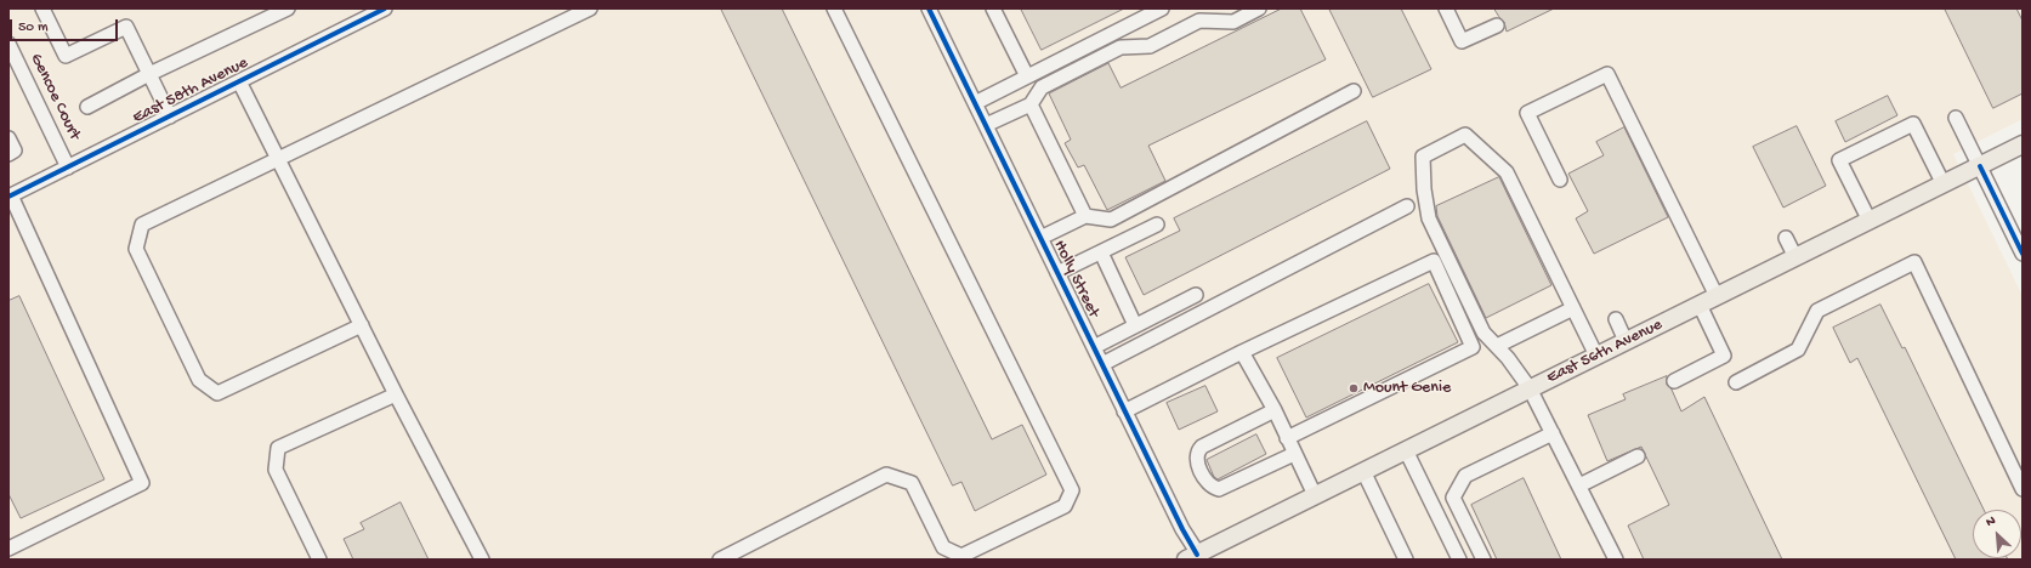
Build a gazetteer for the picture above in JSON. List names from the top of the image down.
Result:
{
  "streets": {
    "main road": ["East 56th Avenue"],
    "street": ["East 58th Avenue", "Gencoe Court", "Holly Street"]
  },
  "crossings": [
    ["East 58th Avenue", "Gencoe Court"],
    ["Holly Street", "East 56th Avenue"]
  ],
  "places": ["Mount Genie"],
  "scale_bar": "50 m",
  "north": "top left"
}
